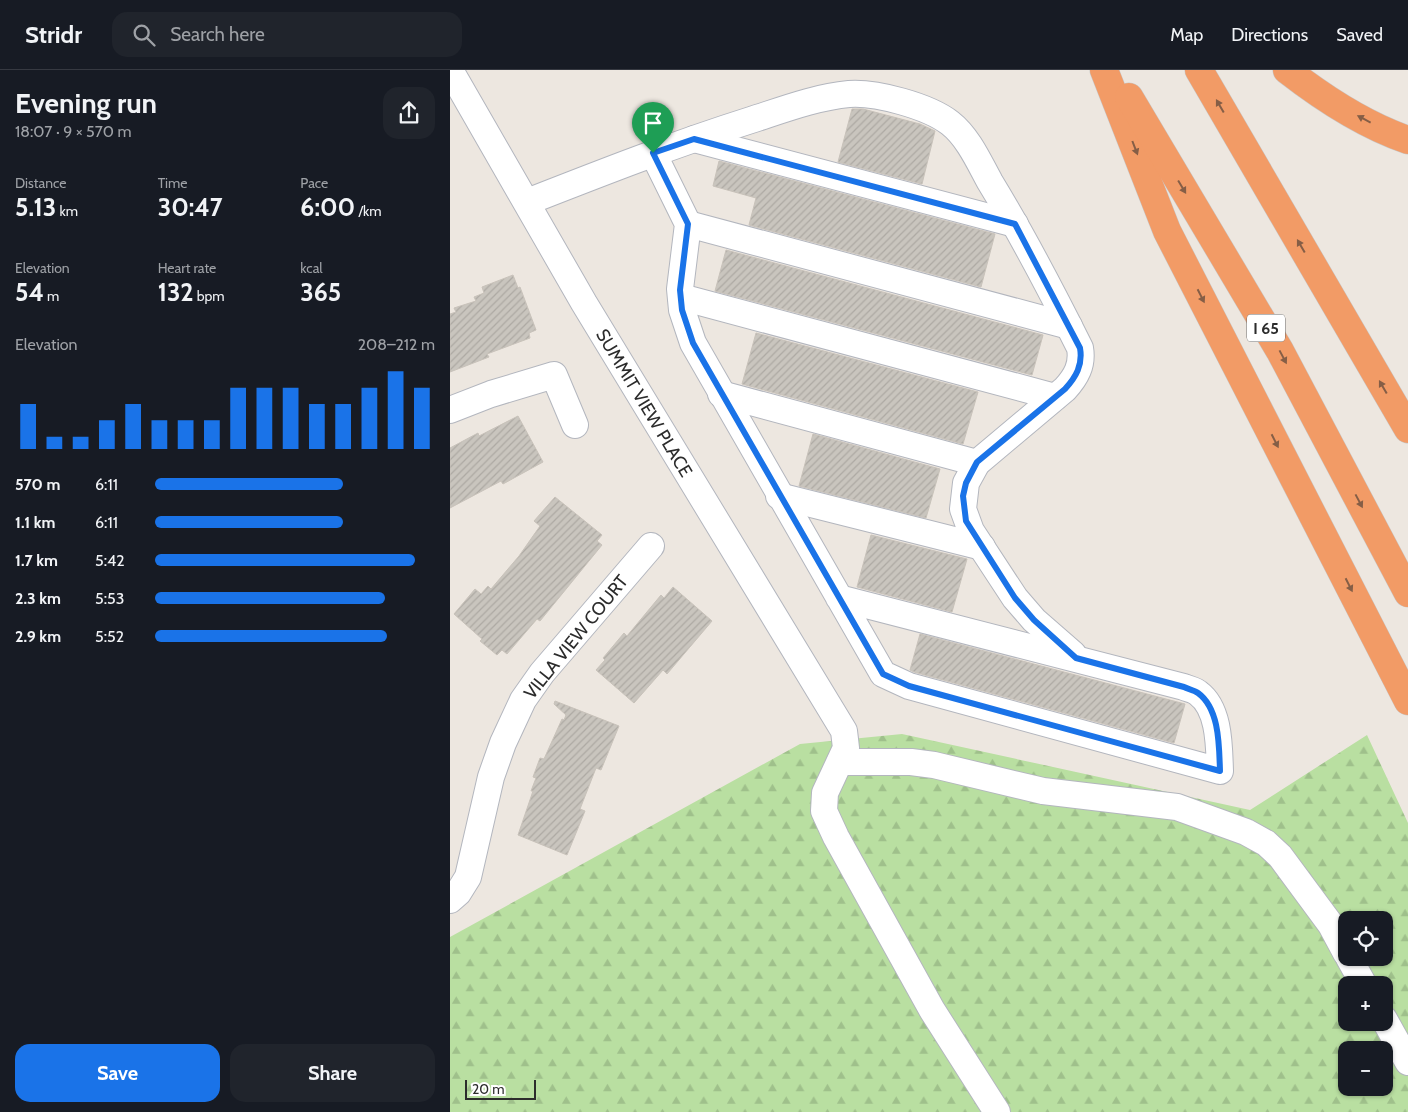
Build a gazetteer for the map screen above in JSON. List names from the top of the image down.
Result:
{
  "streets": {
    "highway": ["I 65"],
    "street": ["SUMMIT VIEW PLACE", "VILLA VIEW COURT"]
  },
  "scale_bar": "20 m",
  "page": {
    "header": "Stridr",
    "search": "Search here",
    "nav": ["Map", "Directions", "Saved"],
    "heading": ["Evening run", "18:07 · 9 × 570 m"],
    "stats": [
      ["Distance", "5.13 km"],
      ["Time", "30:47"],
      ["Pace", "6:00 /km"],
      ["Elevation", "54 m"],
      ["Heart rate", "132 bpm"],
      ["kcal", "365"]
    ],
    "chart": ["Elevation", "208–212 m"],
    "list": [
      {
        "name": "570 m",
        "note": "6:11"
      },
      {
        "name": "1.1 km",
        "note": "6:11"
      },
      {
        "name": "1.7 km",
        "note": "5:42"
      },
      {
        "name": "2.3 km",
        "note": "5:53"
      },
      {
        "name": "2.9 km",
        "note": "5:52"
      }
    ],
    "map_buttons": ["+", "−"],
    "buttons": ["Save", "Share"],
    "scale": "20 m"
  }
}
